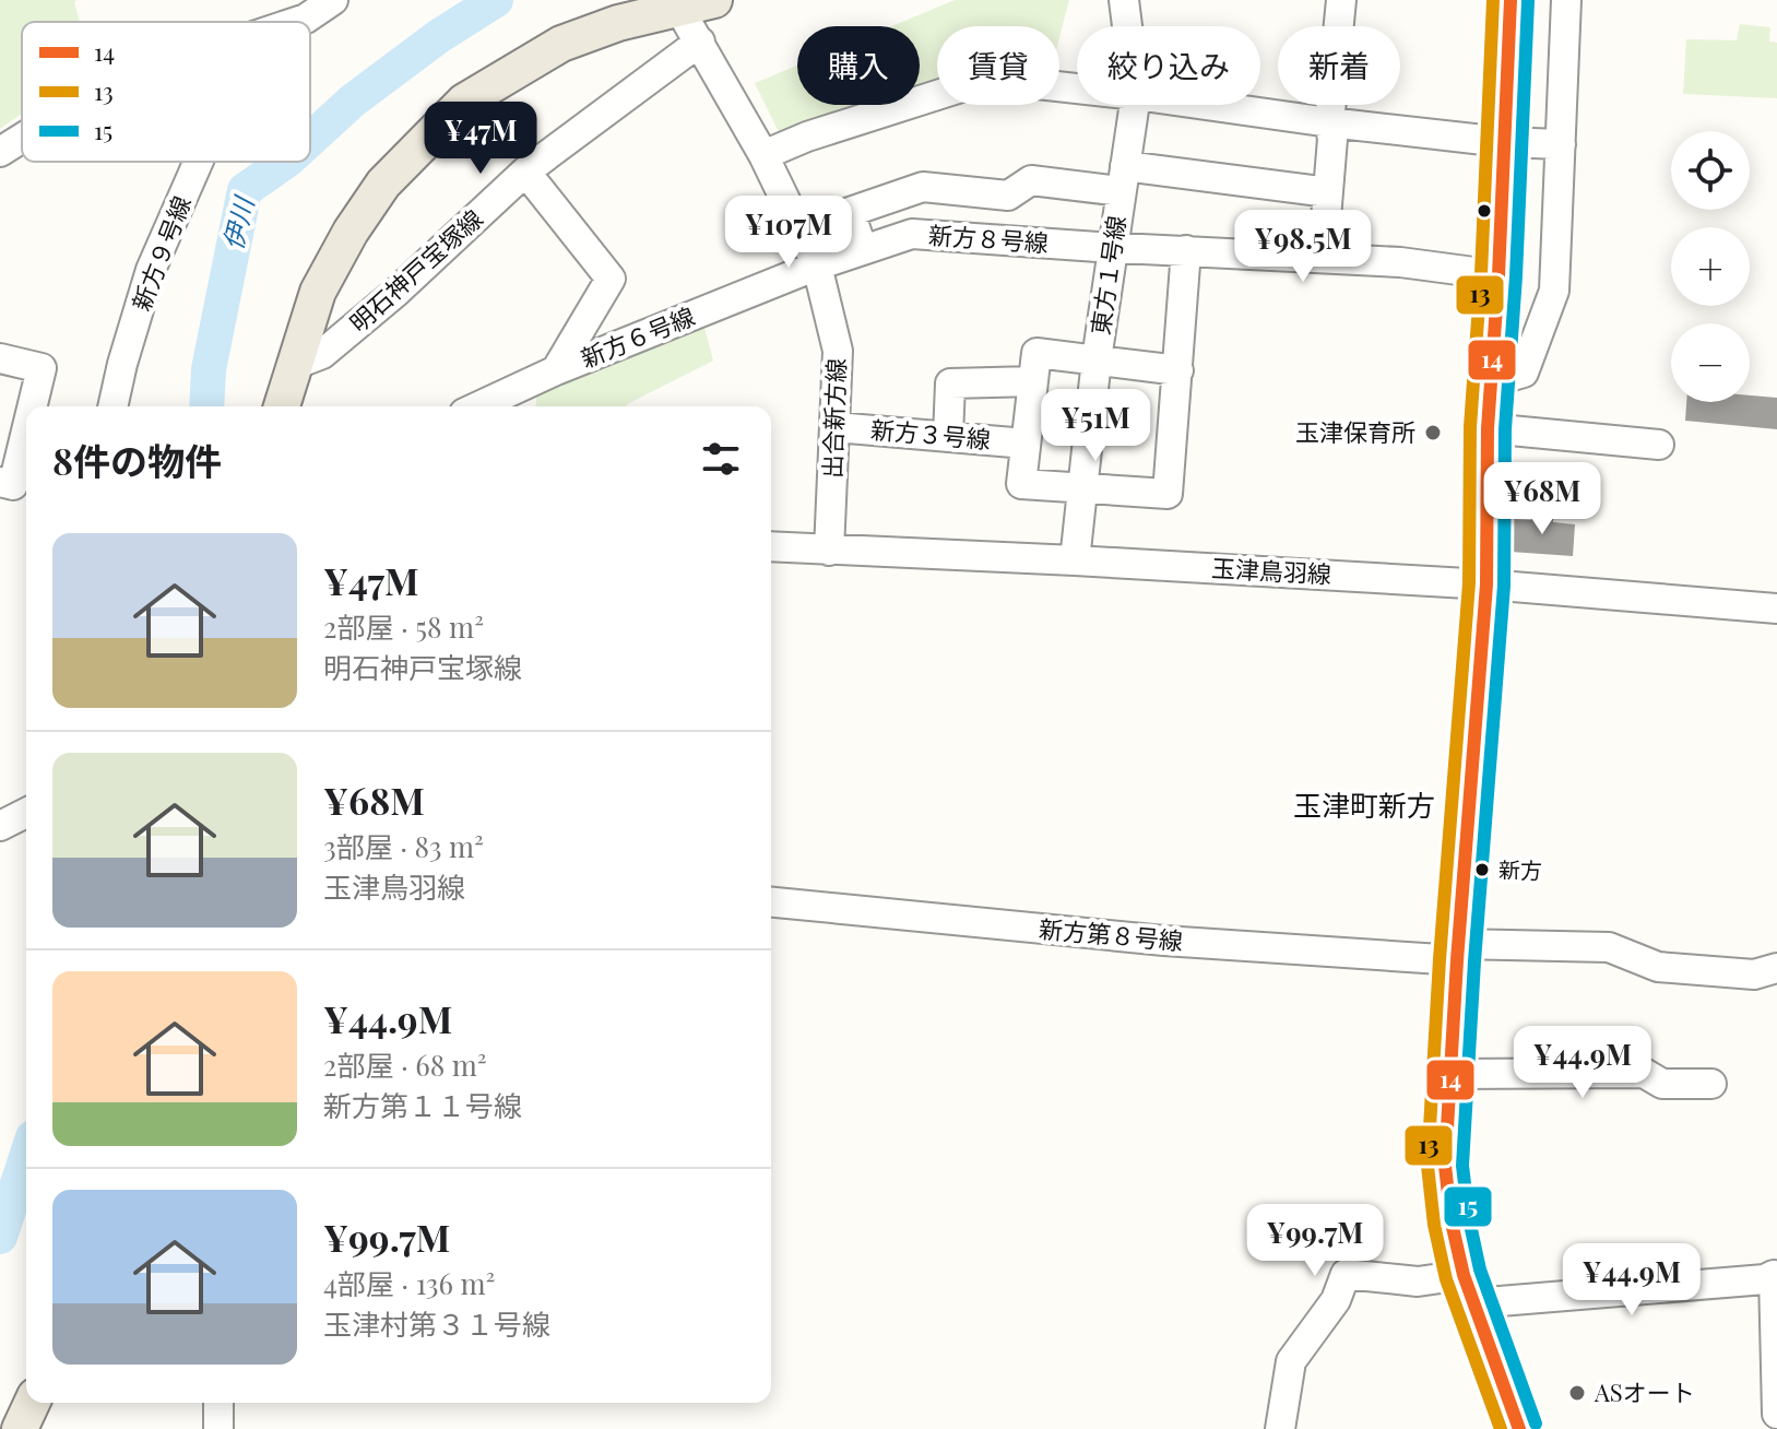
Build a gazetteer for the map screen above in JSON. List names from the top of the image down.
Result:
{
  "streets": {
    "main road": ["明石神戸宝塚線"],
    "street": [
      "新方８号線",
      "新方９号線",
      "東方１号線",
      "新方６号線",
      "出合新方線",
      "新方３号線",
      "玉津鳥羽線",
      "新方第８号線"
    ]
  },
  "crossings": [
    ["新方８号線", "東方１号線"],
    ["新方８号線", "新方６号線"],
    ["新方８号線", "出合新方線"],
    ["明石神戸宝塚線", "出合新方線"],
    ["東方１号線", "玉津鳥羽線"],
    ["新方６号線", "出合新方線"],
    ["出合新方線", "新方３号線"],
    ["出合新方線", "玉津鳥羽線"]
  ],
  "districts": ["玉津町新方"],
  "water": ["伊川"],
  "places": ["玉津保育所", "新方", "ASオート"],
  "lines": ["transit line 14", "transit line 13", "transit line 15"],
  "legend": ["14", "13", "15"],
  "page": {
    "chip": [
      "購入",
      "賃貸",
      "絞り込み",
      "新着"
    ],
    "price": [
      "¥47M",
      "¥107M",
      "¥98.5M",
      "¥51M",
      "¥68M",
      "¥44.9M",
      "¥99.7M",
      "¥44.9M"
    ],
    "map_buttons": ["+", "−"],
    "heading": "8件の物件",
    "list": [
      {
        "name": "¥47M",
        "note": "2部屋 · 58 m² · 明石神戸宝塚線"
      },
      {
        "name": "¥68M",
        "note": "3部屋 · 83 m² · 玉津鳥羽線"
      },
      {
        "name": "¥44.9M",
        "note": "2部屋 · 68 m² · 新方第１１号線"
      },
      {
        "name": "¥99.7M",
        "note": "4部屋 · 136 m² · 玉津村第３１号線"
      }
    ]
  }
}
